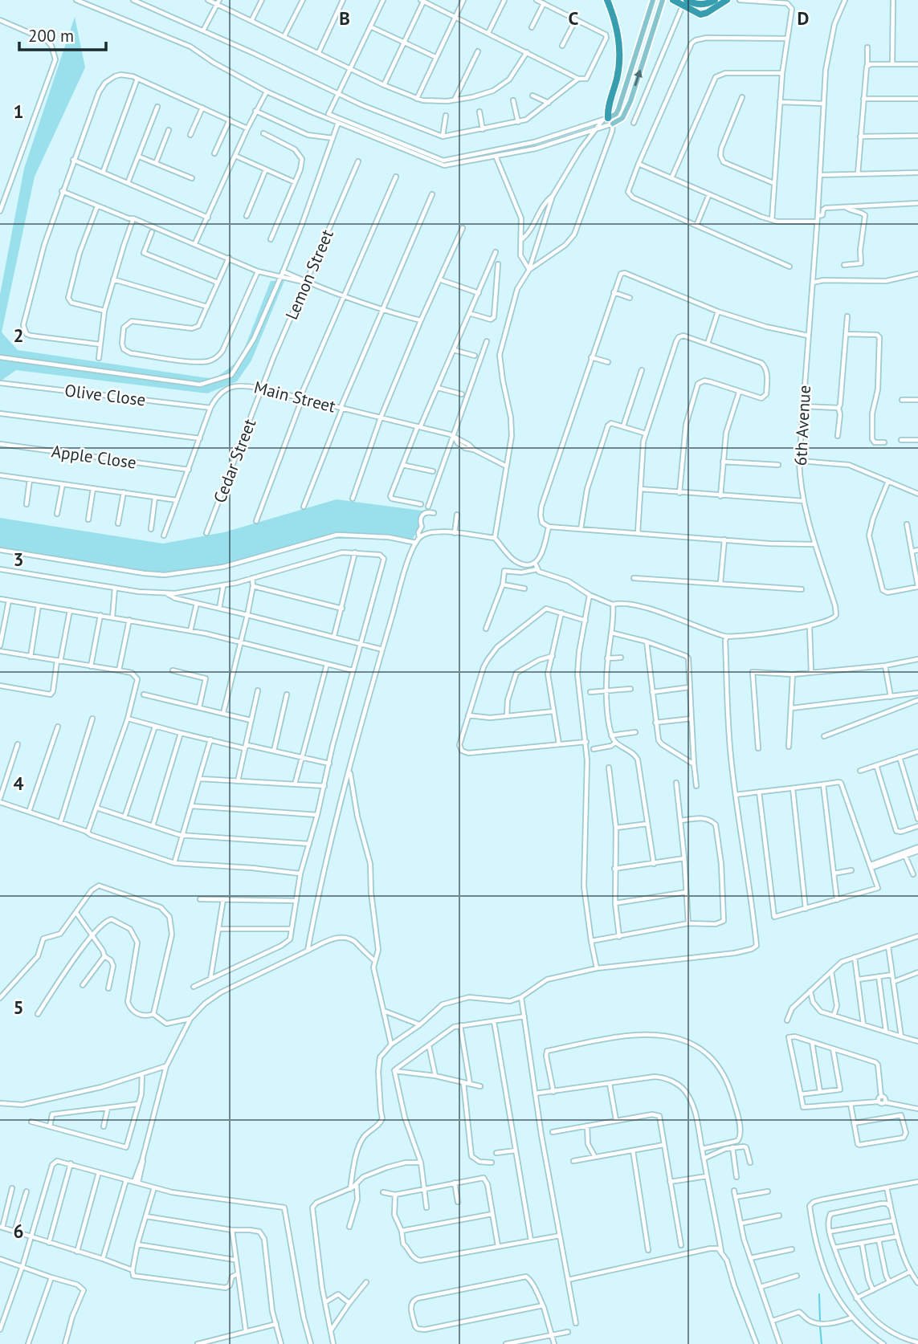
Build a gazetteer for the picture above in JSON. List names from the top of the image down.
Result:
{
  "streets": {
    "street": [
      "Lemon Street",
      "Olive Close",
      "Main Street",
      "6th Avenue",
      "Apple Close",
      "Cedar Street"
    ]
  },
  "crossings": [
    ["Lemon Street", "Main Street"],
    ["Lemon Street", "Cedar Street"],
    ["Olive Close", "Main Street"],
    ["Main Street", "Apple Close"],
    ["Main Street", "Cedar Street"]
  ],
  "scale_bar": "200 m",
  "grid": {
    "columns": ["B", "C", "D"],
    "rows": [
      "1",
      "2",
      "3",
      "4",
      "5",
      "6"
    ]
  }
}
